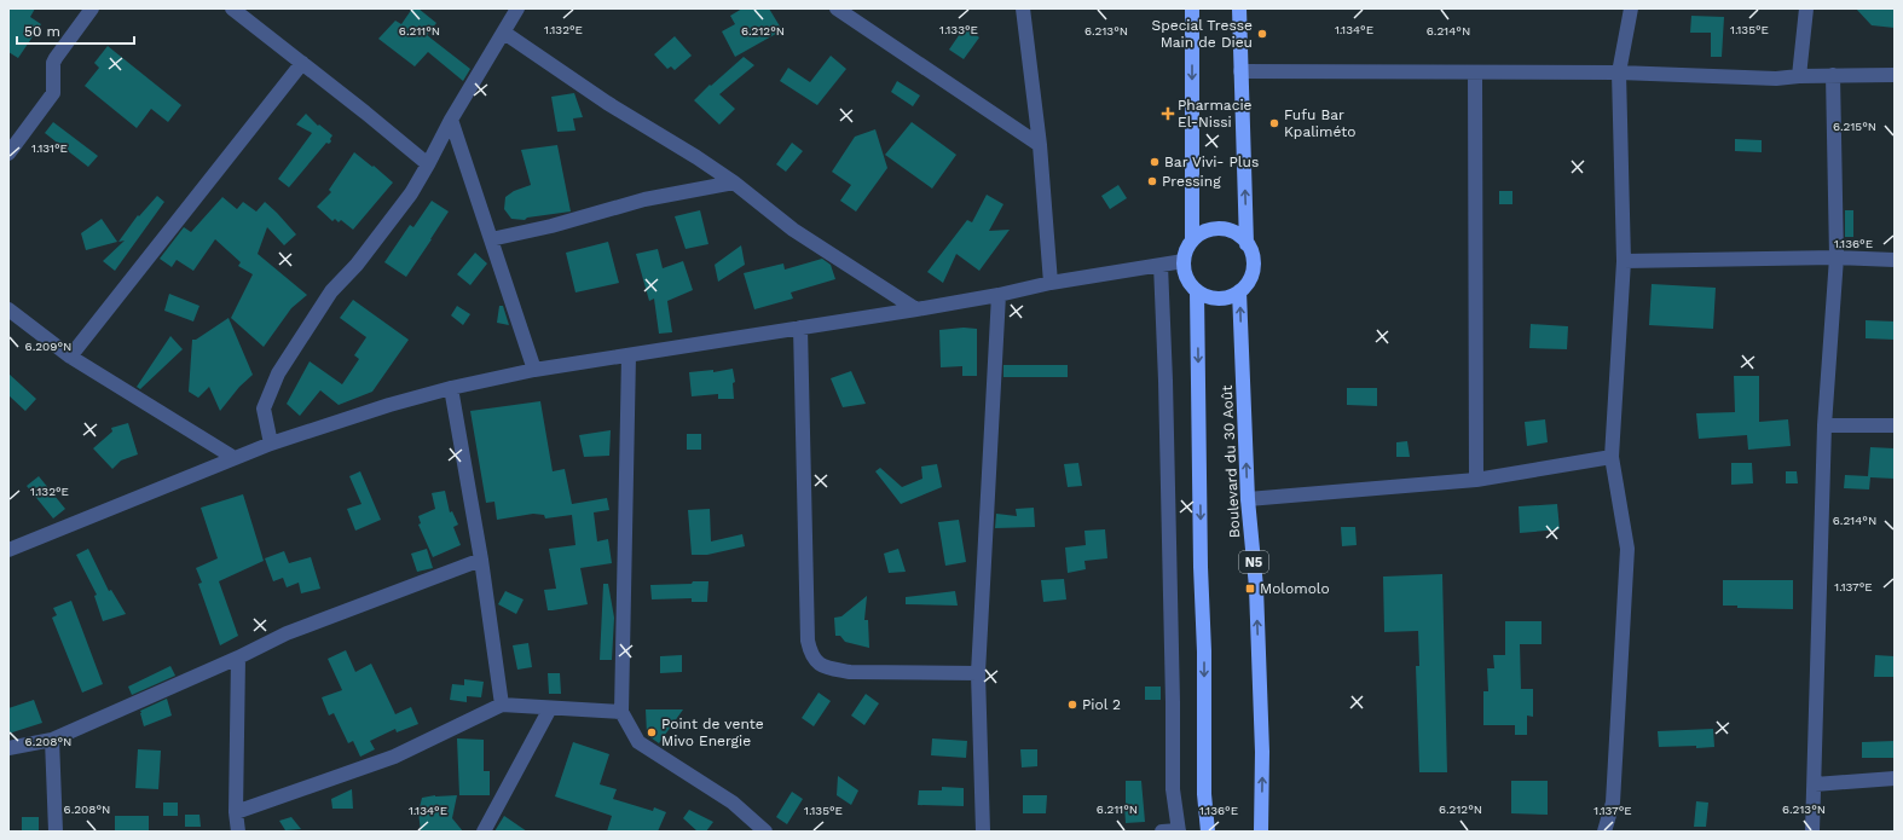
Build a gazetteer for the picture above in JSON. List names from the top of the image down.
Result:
{
  "streets": {
    "highway": ["Boulevard du 30 Août", "N5"]
  },
  "places": {
    "other": [
      "Special Tresse Main de Dieu",
      "Fufu Bar Kpaliméto",
      "Bar Vivi- Plus",
      "Pressing",
      "Piol 2",
      "Point de vente Mivo Energie"
    ],
    "health": ["Pharmacie El-Nissi"],
    "transit": ["Molomolo"]
  },
  "scale_bar": "50 m",
  "coordinates": [
    "1.132°E",
    "1.133°E",
    "1.134°E",
    "1.135°E",
    "6.211°N",
    "6.212°N",
    "6.213°N",
    "6.214°N",
    "6.215°N",
    "1.131°E",
    "1.136°E",
    "6.209°N",
    "1.137°E",
    "6.208°N"
  ]
}
